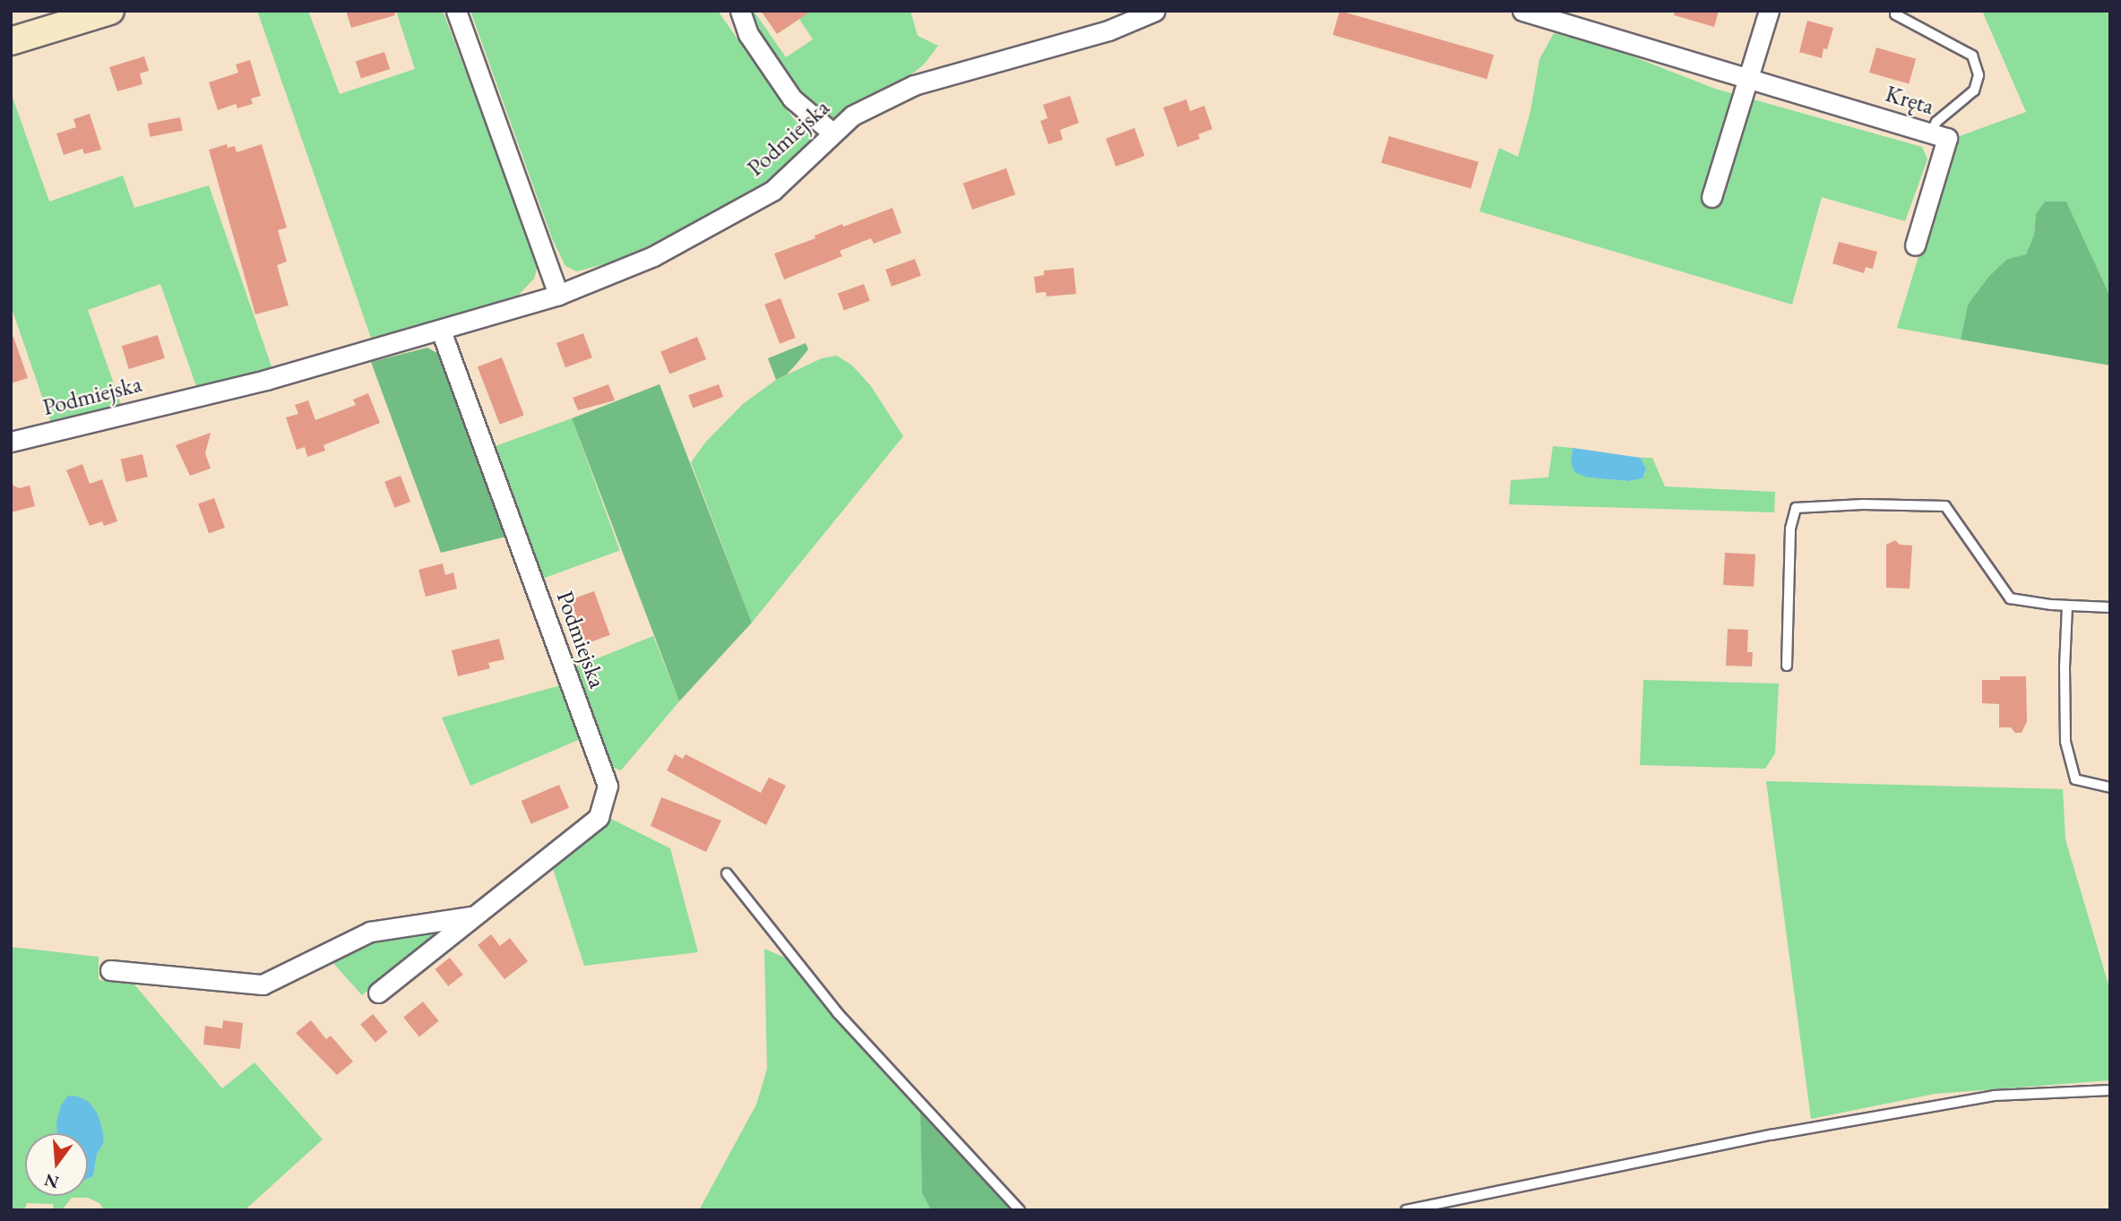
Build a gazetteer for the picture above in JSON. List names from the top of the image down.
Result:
{
  "streets": {
    "street": ["Kręta", "Podmiejska"]
  },
  "north": "bottom"
}
